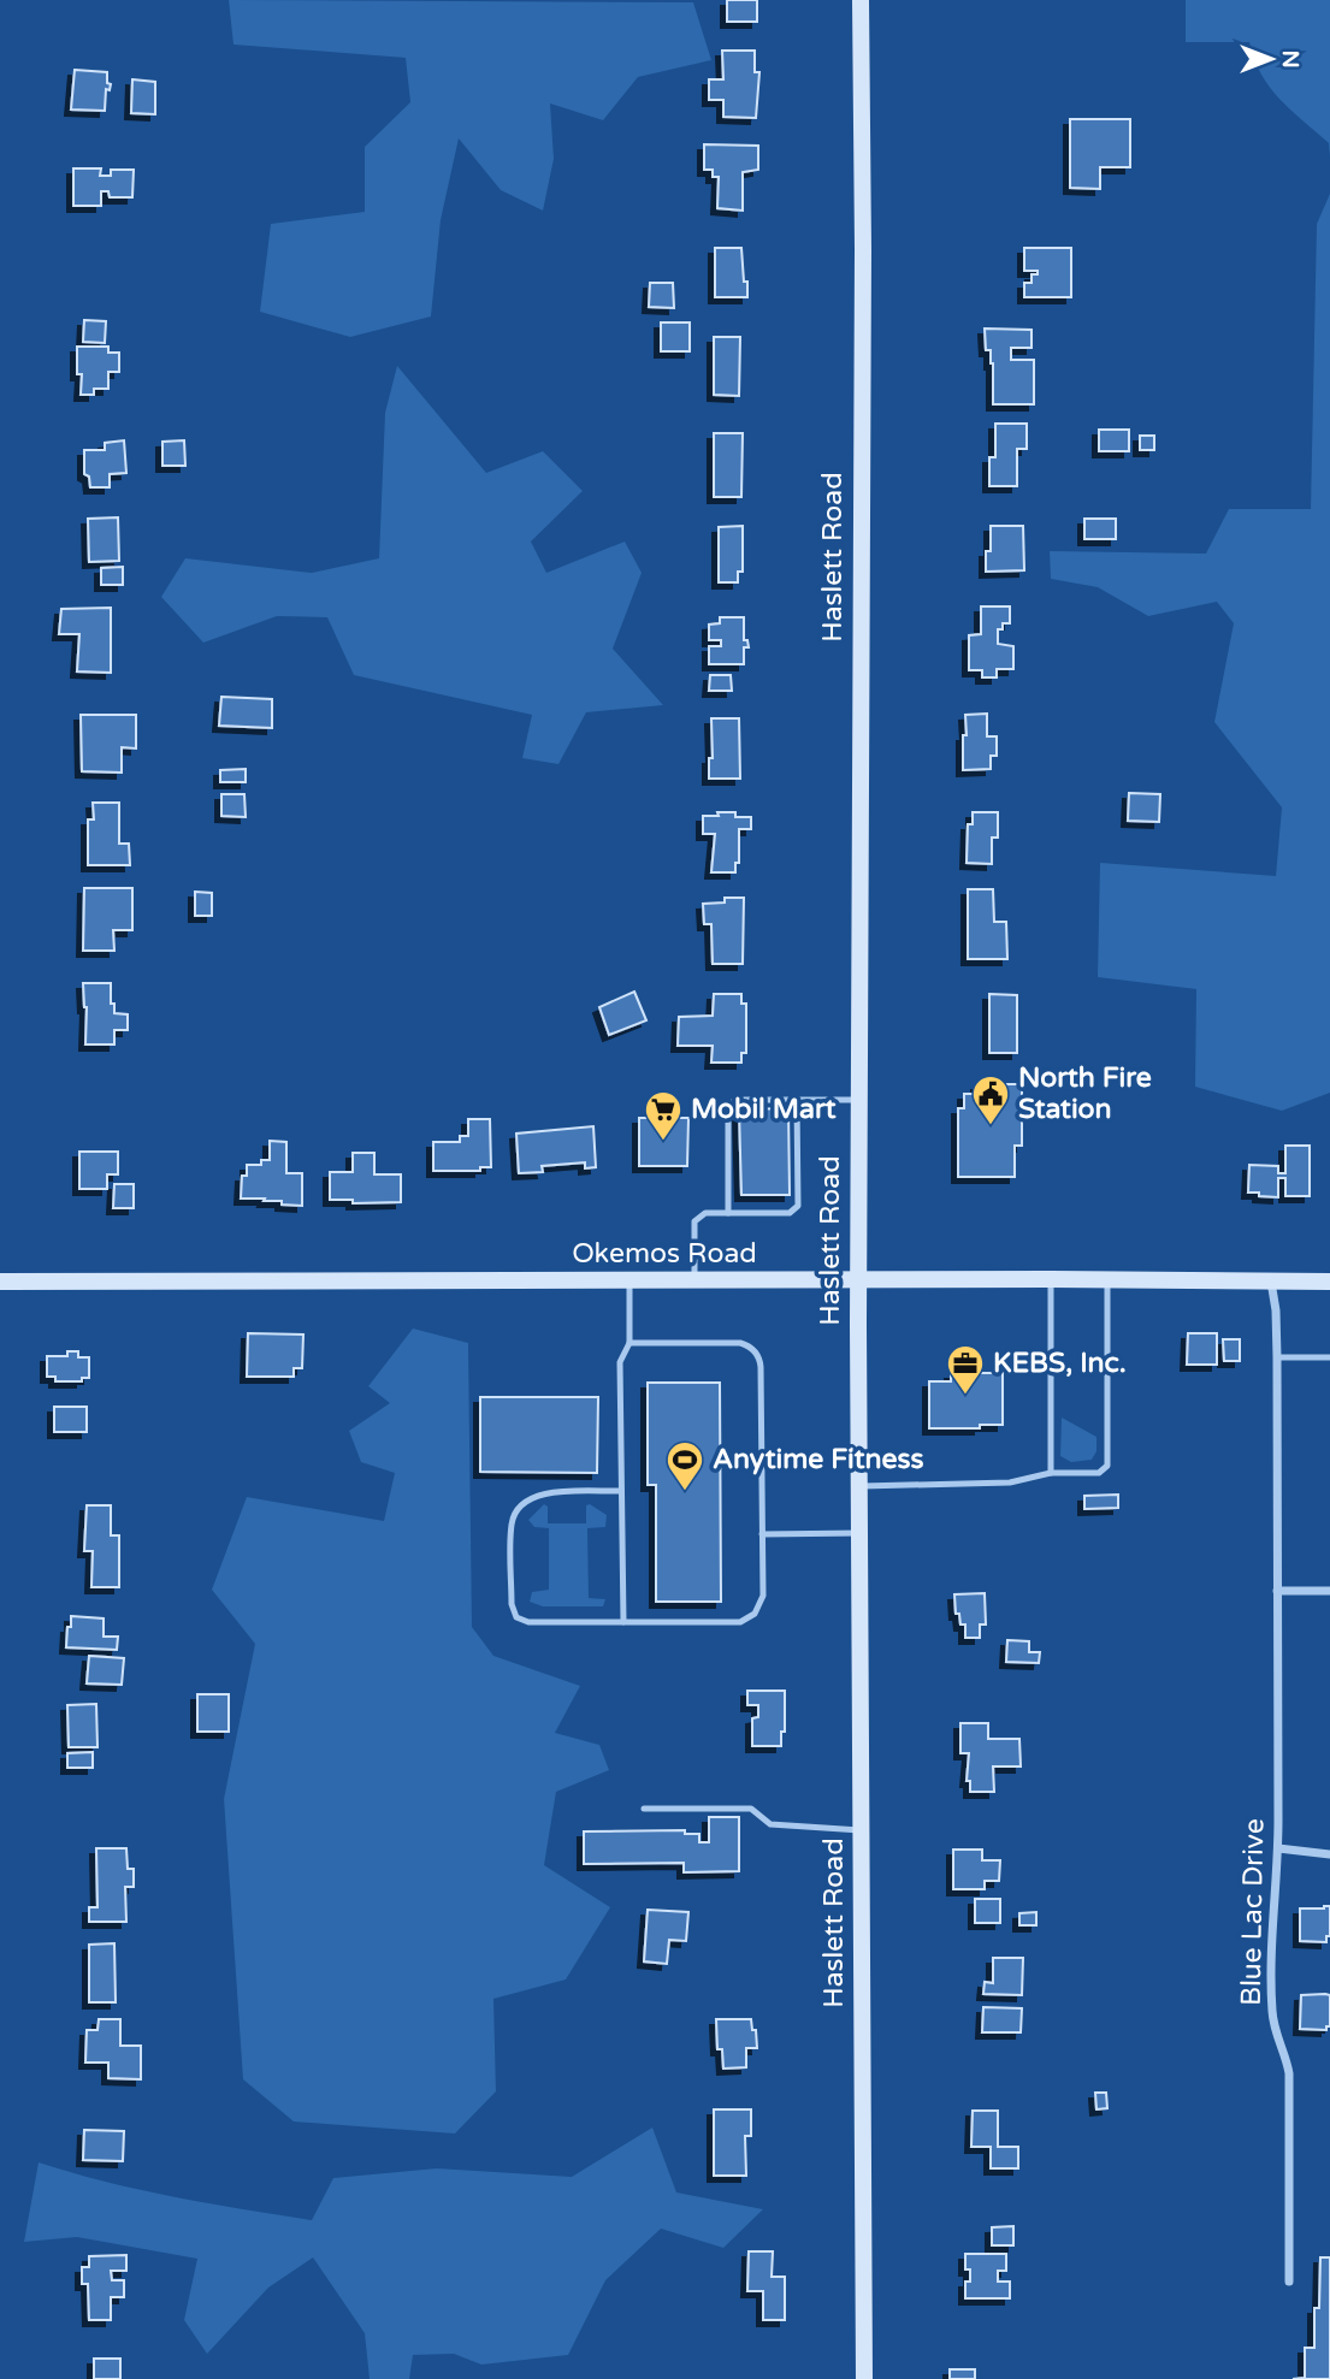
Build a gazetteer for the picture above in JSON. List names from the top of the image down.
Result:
{
  "streets": {
    "main road": ["Haslett Road", "Okemos Road"],
    "street": ["Blue Lac Drive"]
  },
  "crossings": [
    ["Haslett Road", "Okemos Road"],
    ["Okemos Road", "Blue Lac Drive"]
  ],
  "places": {
    "public building": ["North Fire Station"],
    "supermarket": ["Mobil Mart"],
    "office": ["KEBS, Inc."],
    "sports": ["Anytime Fitness"]
  },
  "north": "right"
}
